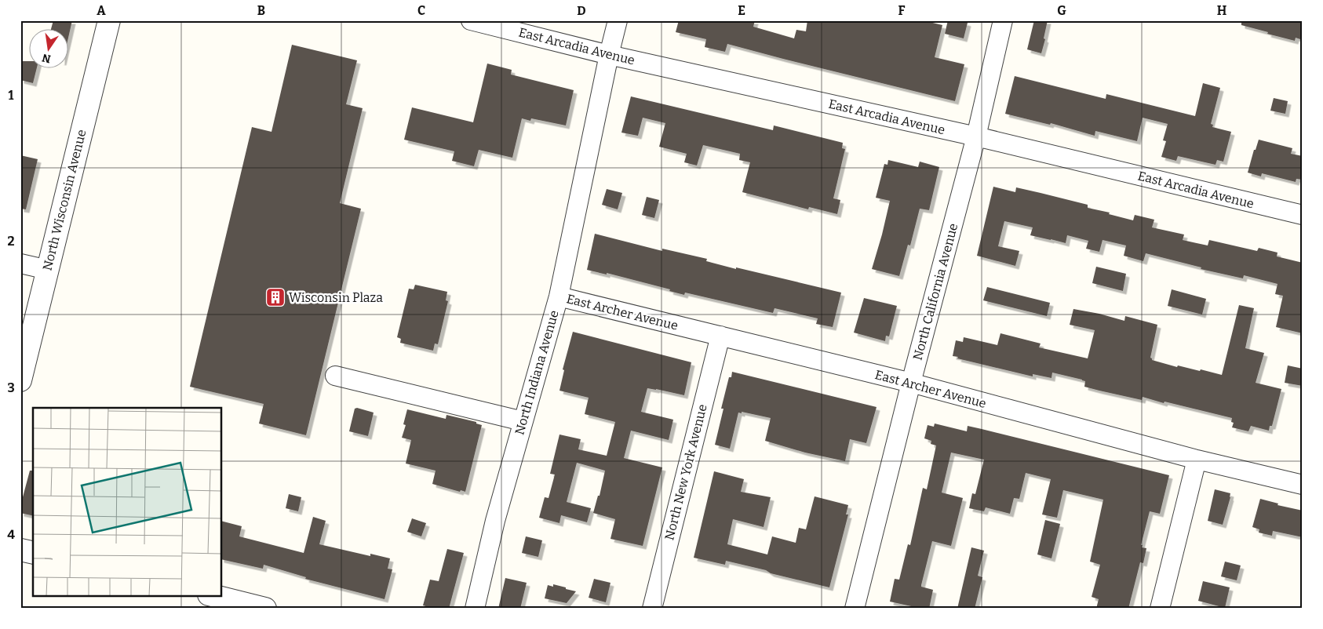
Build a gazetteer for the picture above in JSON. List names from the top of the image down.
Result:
{
  "streets": {
    "street": [
      "East Arcadia Avenue",
      "North Wisconsin Avenue",
      "North California Avenue",
      "East Archer Avenue",
      "North Indiana Avenue",
      "North New York Avenue"
    ]
  },
  "crossings": [
    ["East Arcadia Avenue", "North California Avenue"],
    ["East Arcadia Avenue", "North Indiana Avenue"],
    ["North California Avenue", "East Archer Avenue"],
    ["East Archer Avenue", "North Indiana Avenue"],
    ["East Archer Avenue", "North New York Avenue"]
  ],
  "places": {
    "building": ["Wisconsin Plaza"]
  },
  "north": "bottom",
  "grid": {
    "columns": [
      "A",
      "B",
      "C",
      "D",
      "E",
      "F",
      "G",
      "H"
    ],
    "rows": [
      "1",
      "2",
      "3",
      "4"
    ]
  }
}
